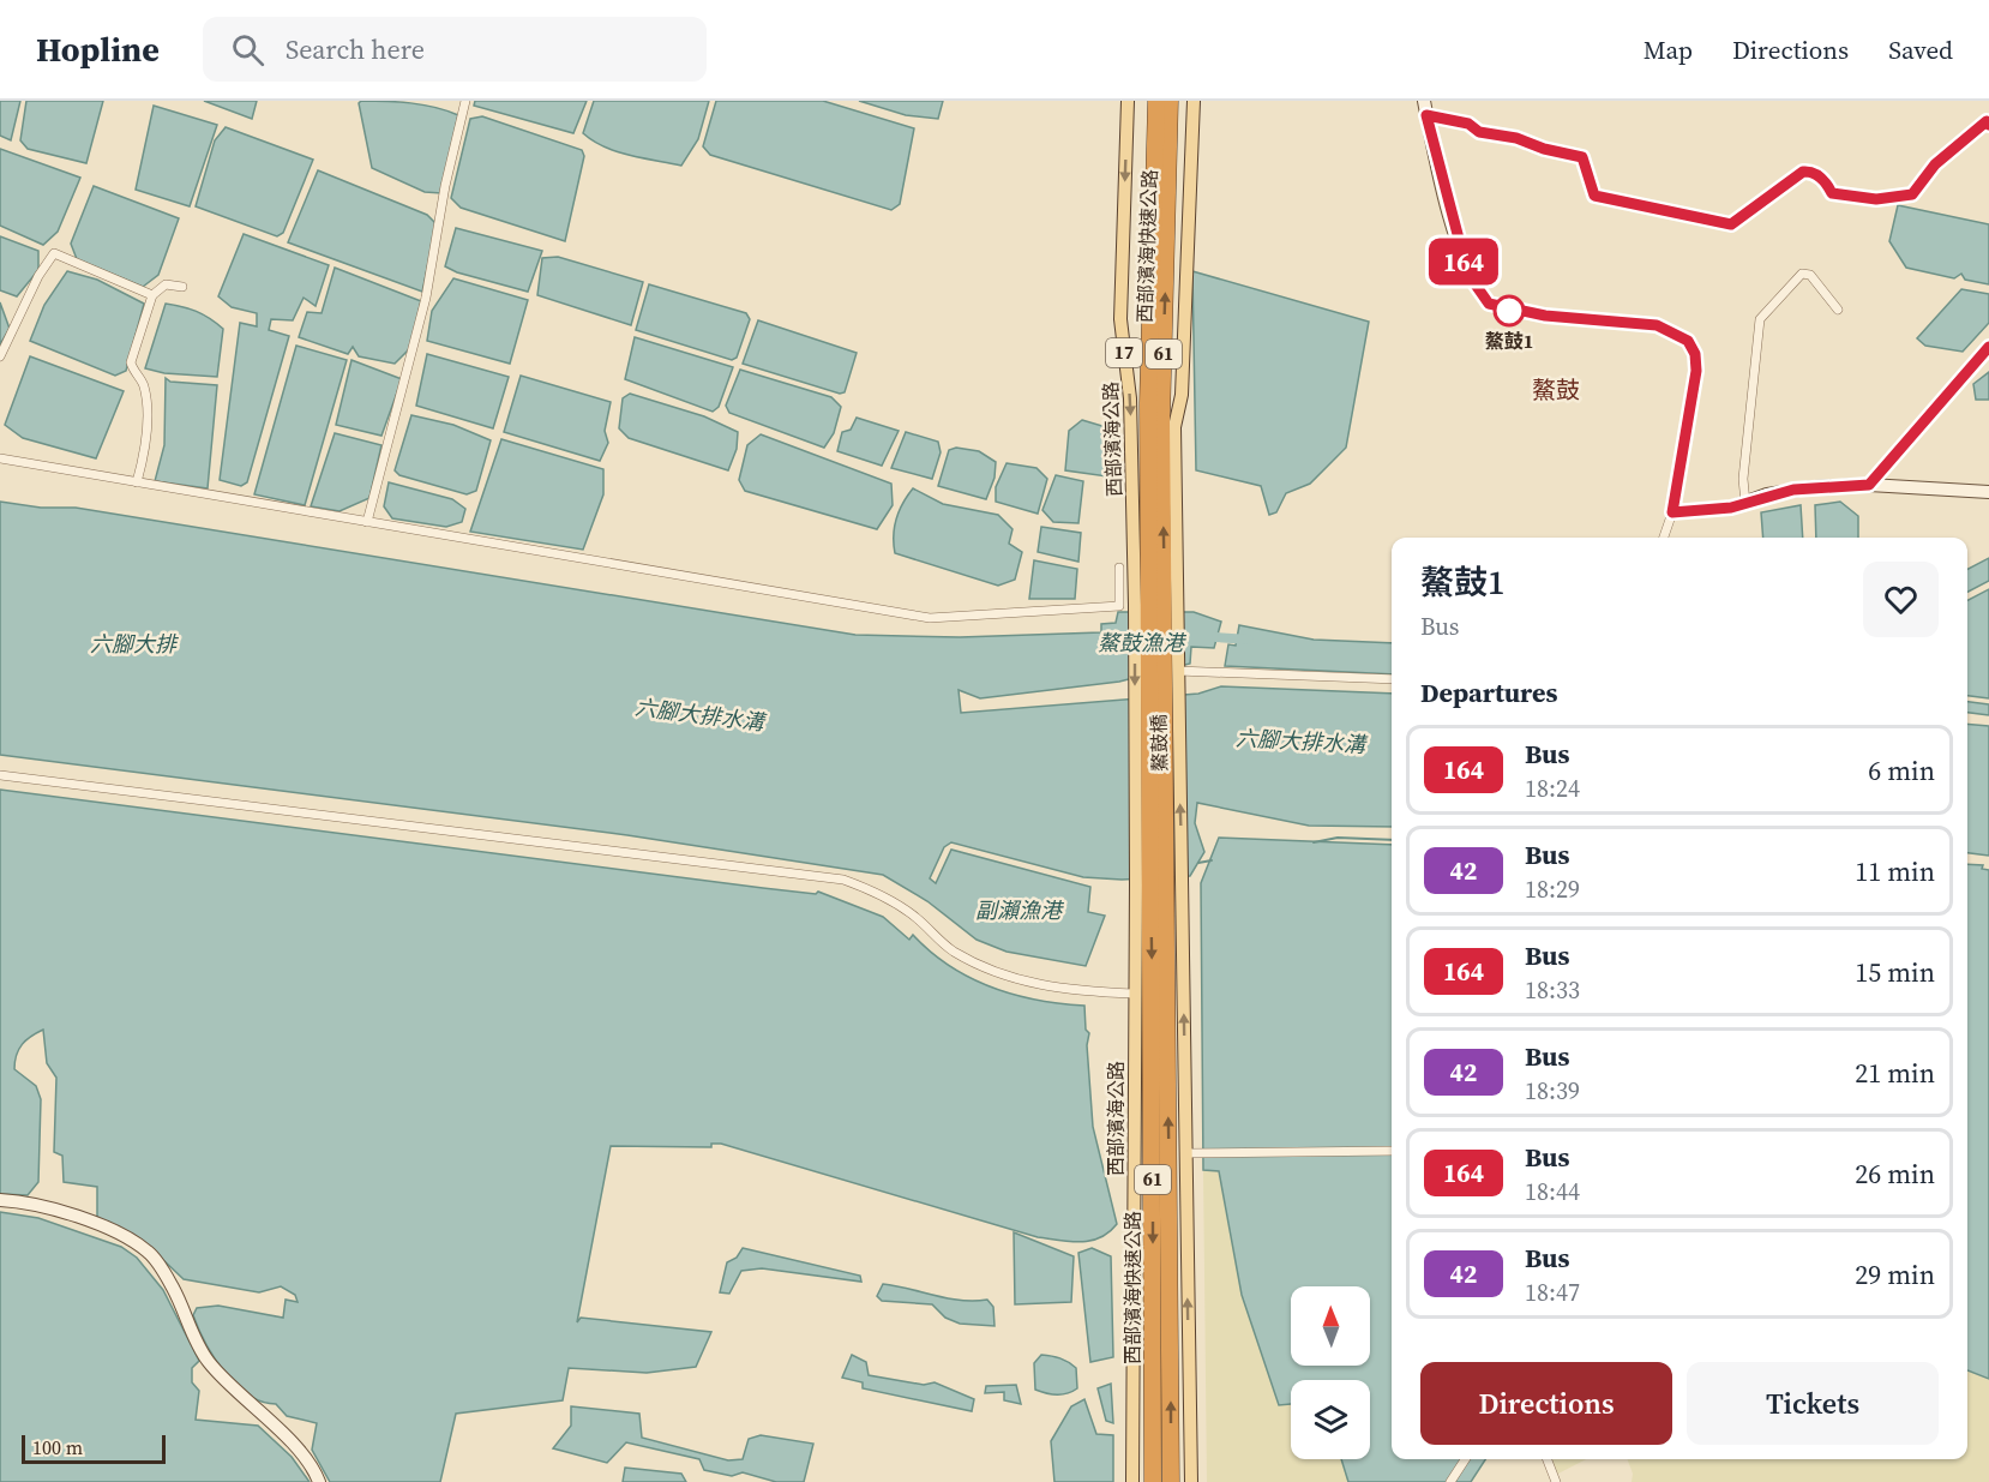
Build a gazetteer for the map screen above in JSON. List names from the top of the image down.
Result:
{
  "streets": {
    "highway": ["西部濱海快速公路", "61", "鰲鼓橋"],
    "main road": ["17", "西部濱海公路"]
  },
  "crossings": [
    ["西部濱海快速公路", "17"],
    ["西部濱海快速公路", "西部濱海公路"],
    ["西部濱海快速公路", "鰲鼓橋"],
    ["17", "西部濱海公路"],
    ["17", "鰲鼓橋"],
    ["西部濱海公路", "鰲鼓橋"]
  ],
  "one_way": ["鰲鼓橋"],
  "districts": ["鰲鼓"],
  "water": [
    "鰲鼓漁港",
    "六腳大排",
    "六腳大排水溝",
    "副瀨漁港"
  ],
  "places": ["鰲鼓1"],
  "lines": ["bus line 164"],
  "scale_bar": "100 m",
  "north": "top",
  "page": {
    "header": "Hopline",
    "search": "Search here",
    "nav": ["Map", "Directions", "Saved"],
    "on_map": "164",
    "heading": [
      ["鰲鼓1", "Bus"],
      "Departures"
    ],
    "list": [
      {
        "mark": "164",
        "name": "Bus",
        "note": "18:24",
        "value": "6 min"
      },
      {
        "mark": "42",
        "name": "Bus",
        "note": "18:29",
        "value": "11 min"
      },
      {
        "mark": "164",
        "name": "Bus",
        "note": "18:33",
        "value": "15 min"
      },
      {
        "mark": "42",
        "name": "Bus",
        "note": "18:39",
        "value": "21 min"
      },
      {
        "mark": "164",
        "name": "Bus",
        "note": "18:44",
        "value": "26 min"
      },
      {
        "mark": "42",
        "name": "Bus",
        "note": "18:47",
        "value": "29 min"
      }
    ],
    "buttons": ["Directions", "Tickets"],
    "scale": "100 m"
  }
}
